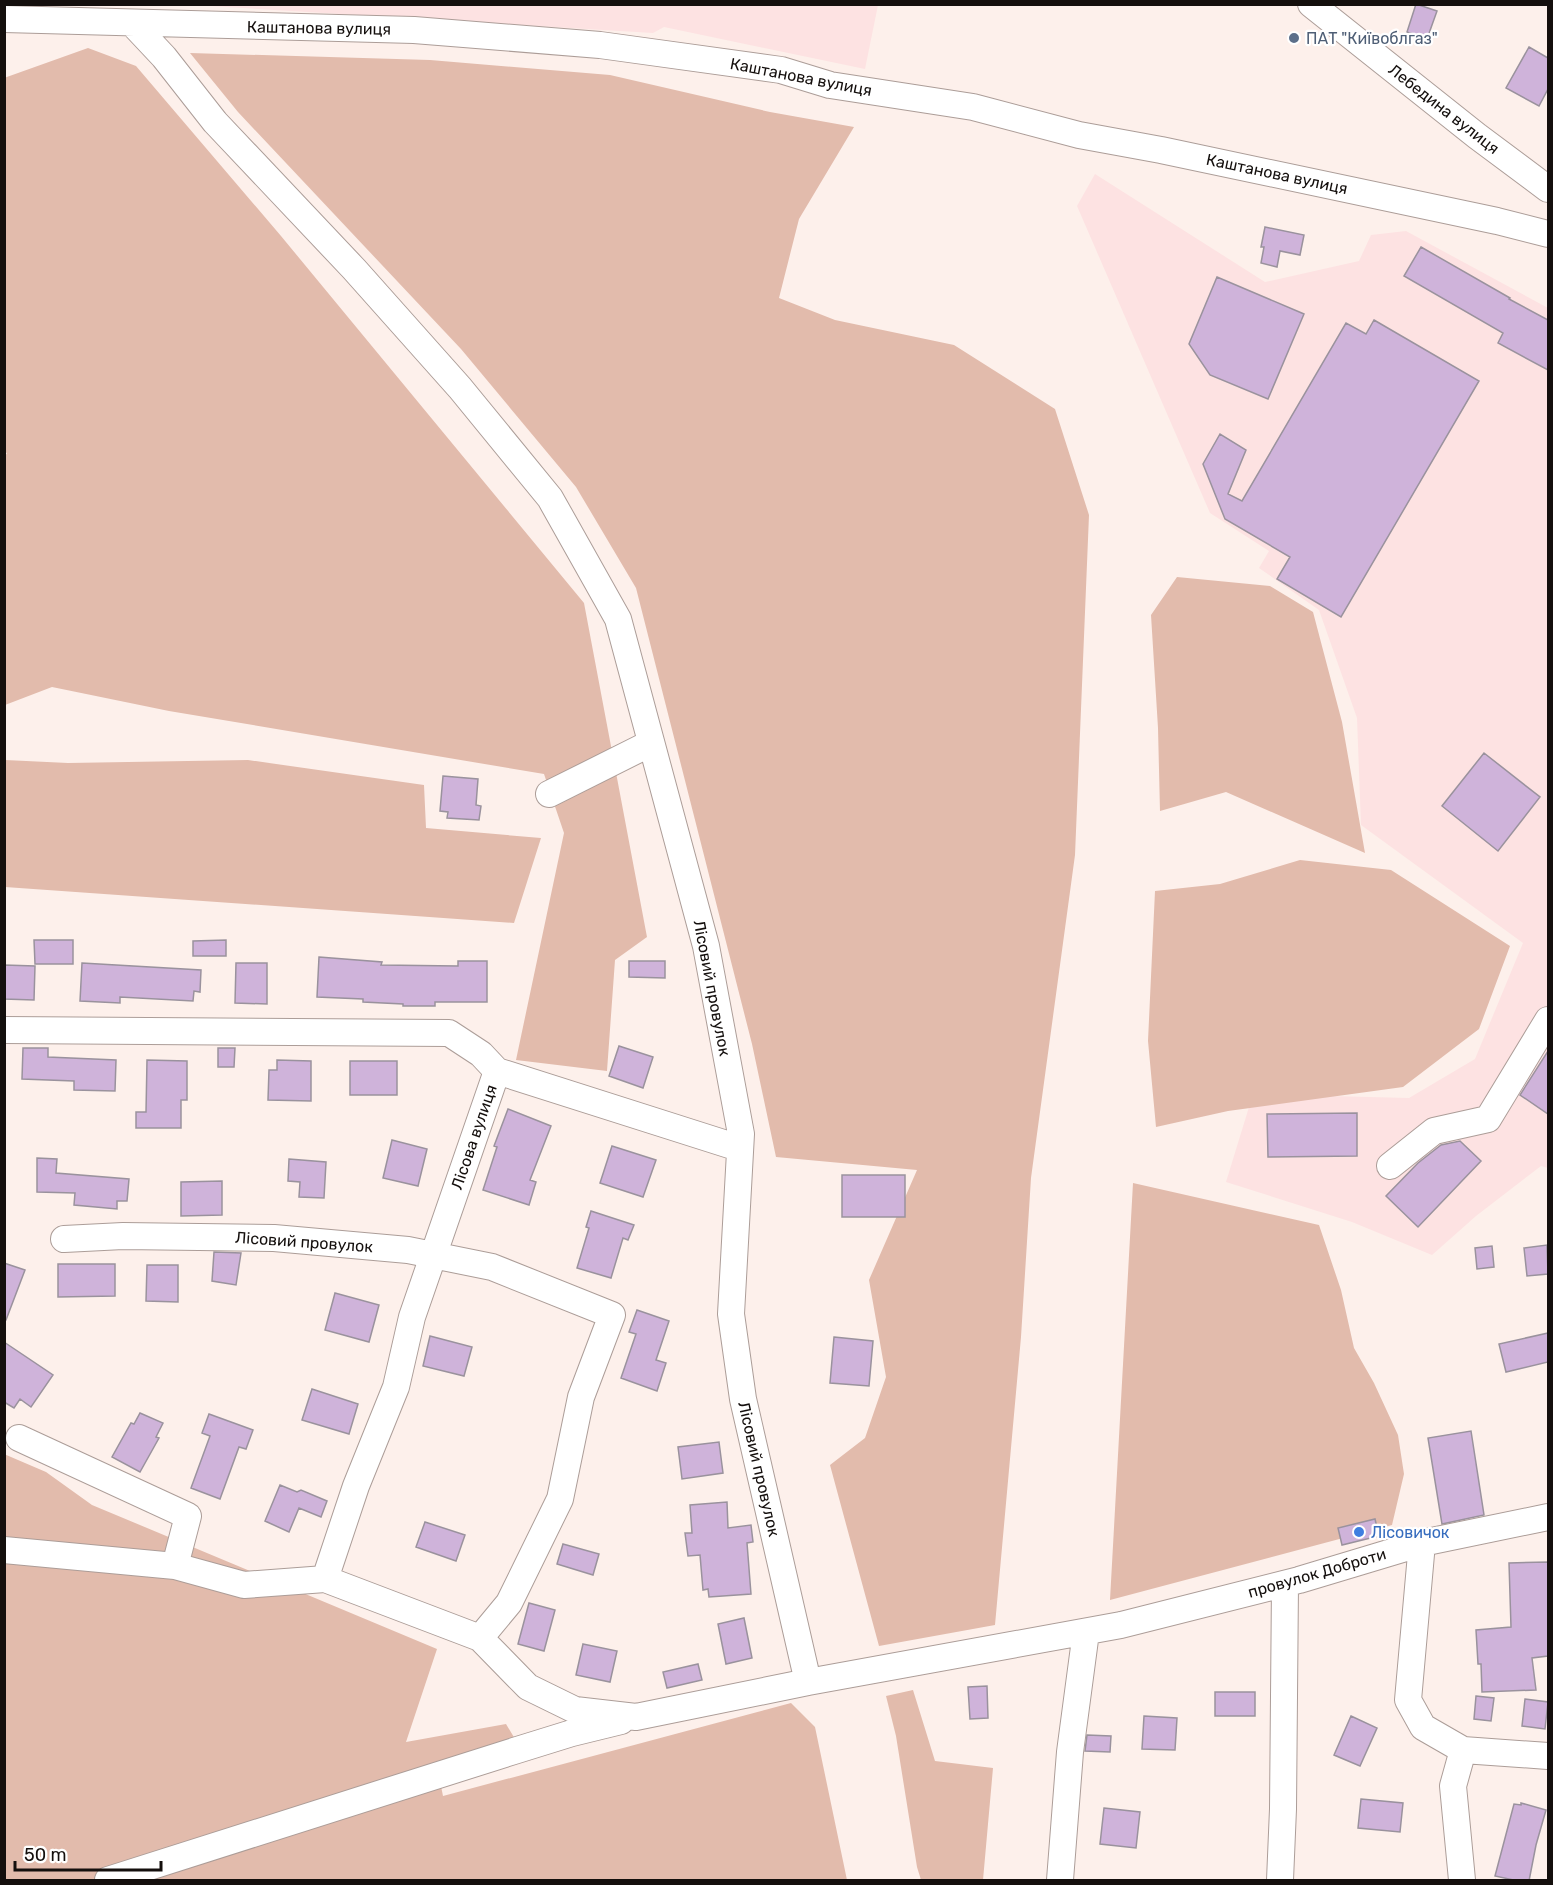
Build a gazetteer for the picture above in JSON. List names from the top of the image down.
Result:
{
  "streets": {
    "street": [
      "Каштанова вулиця",
      "Лебедина вулиця",
      "Лісовий провулок",
      "Лісова вулиця",
      "провулок Доброти"
    ]
  },
  "crossings": [
    ["Каштанова вулиця", "Лісовий провулок"],
    ["Лісовий провулок", "Лісова вулиця"],
    ["Лісовий провулок", "провулок Доброти"]
  ],
  "places": ["ПАТ \"Київоблгаз\"", "Лісовичок"],
  "scale_bar": "50 m"
}
